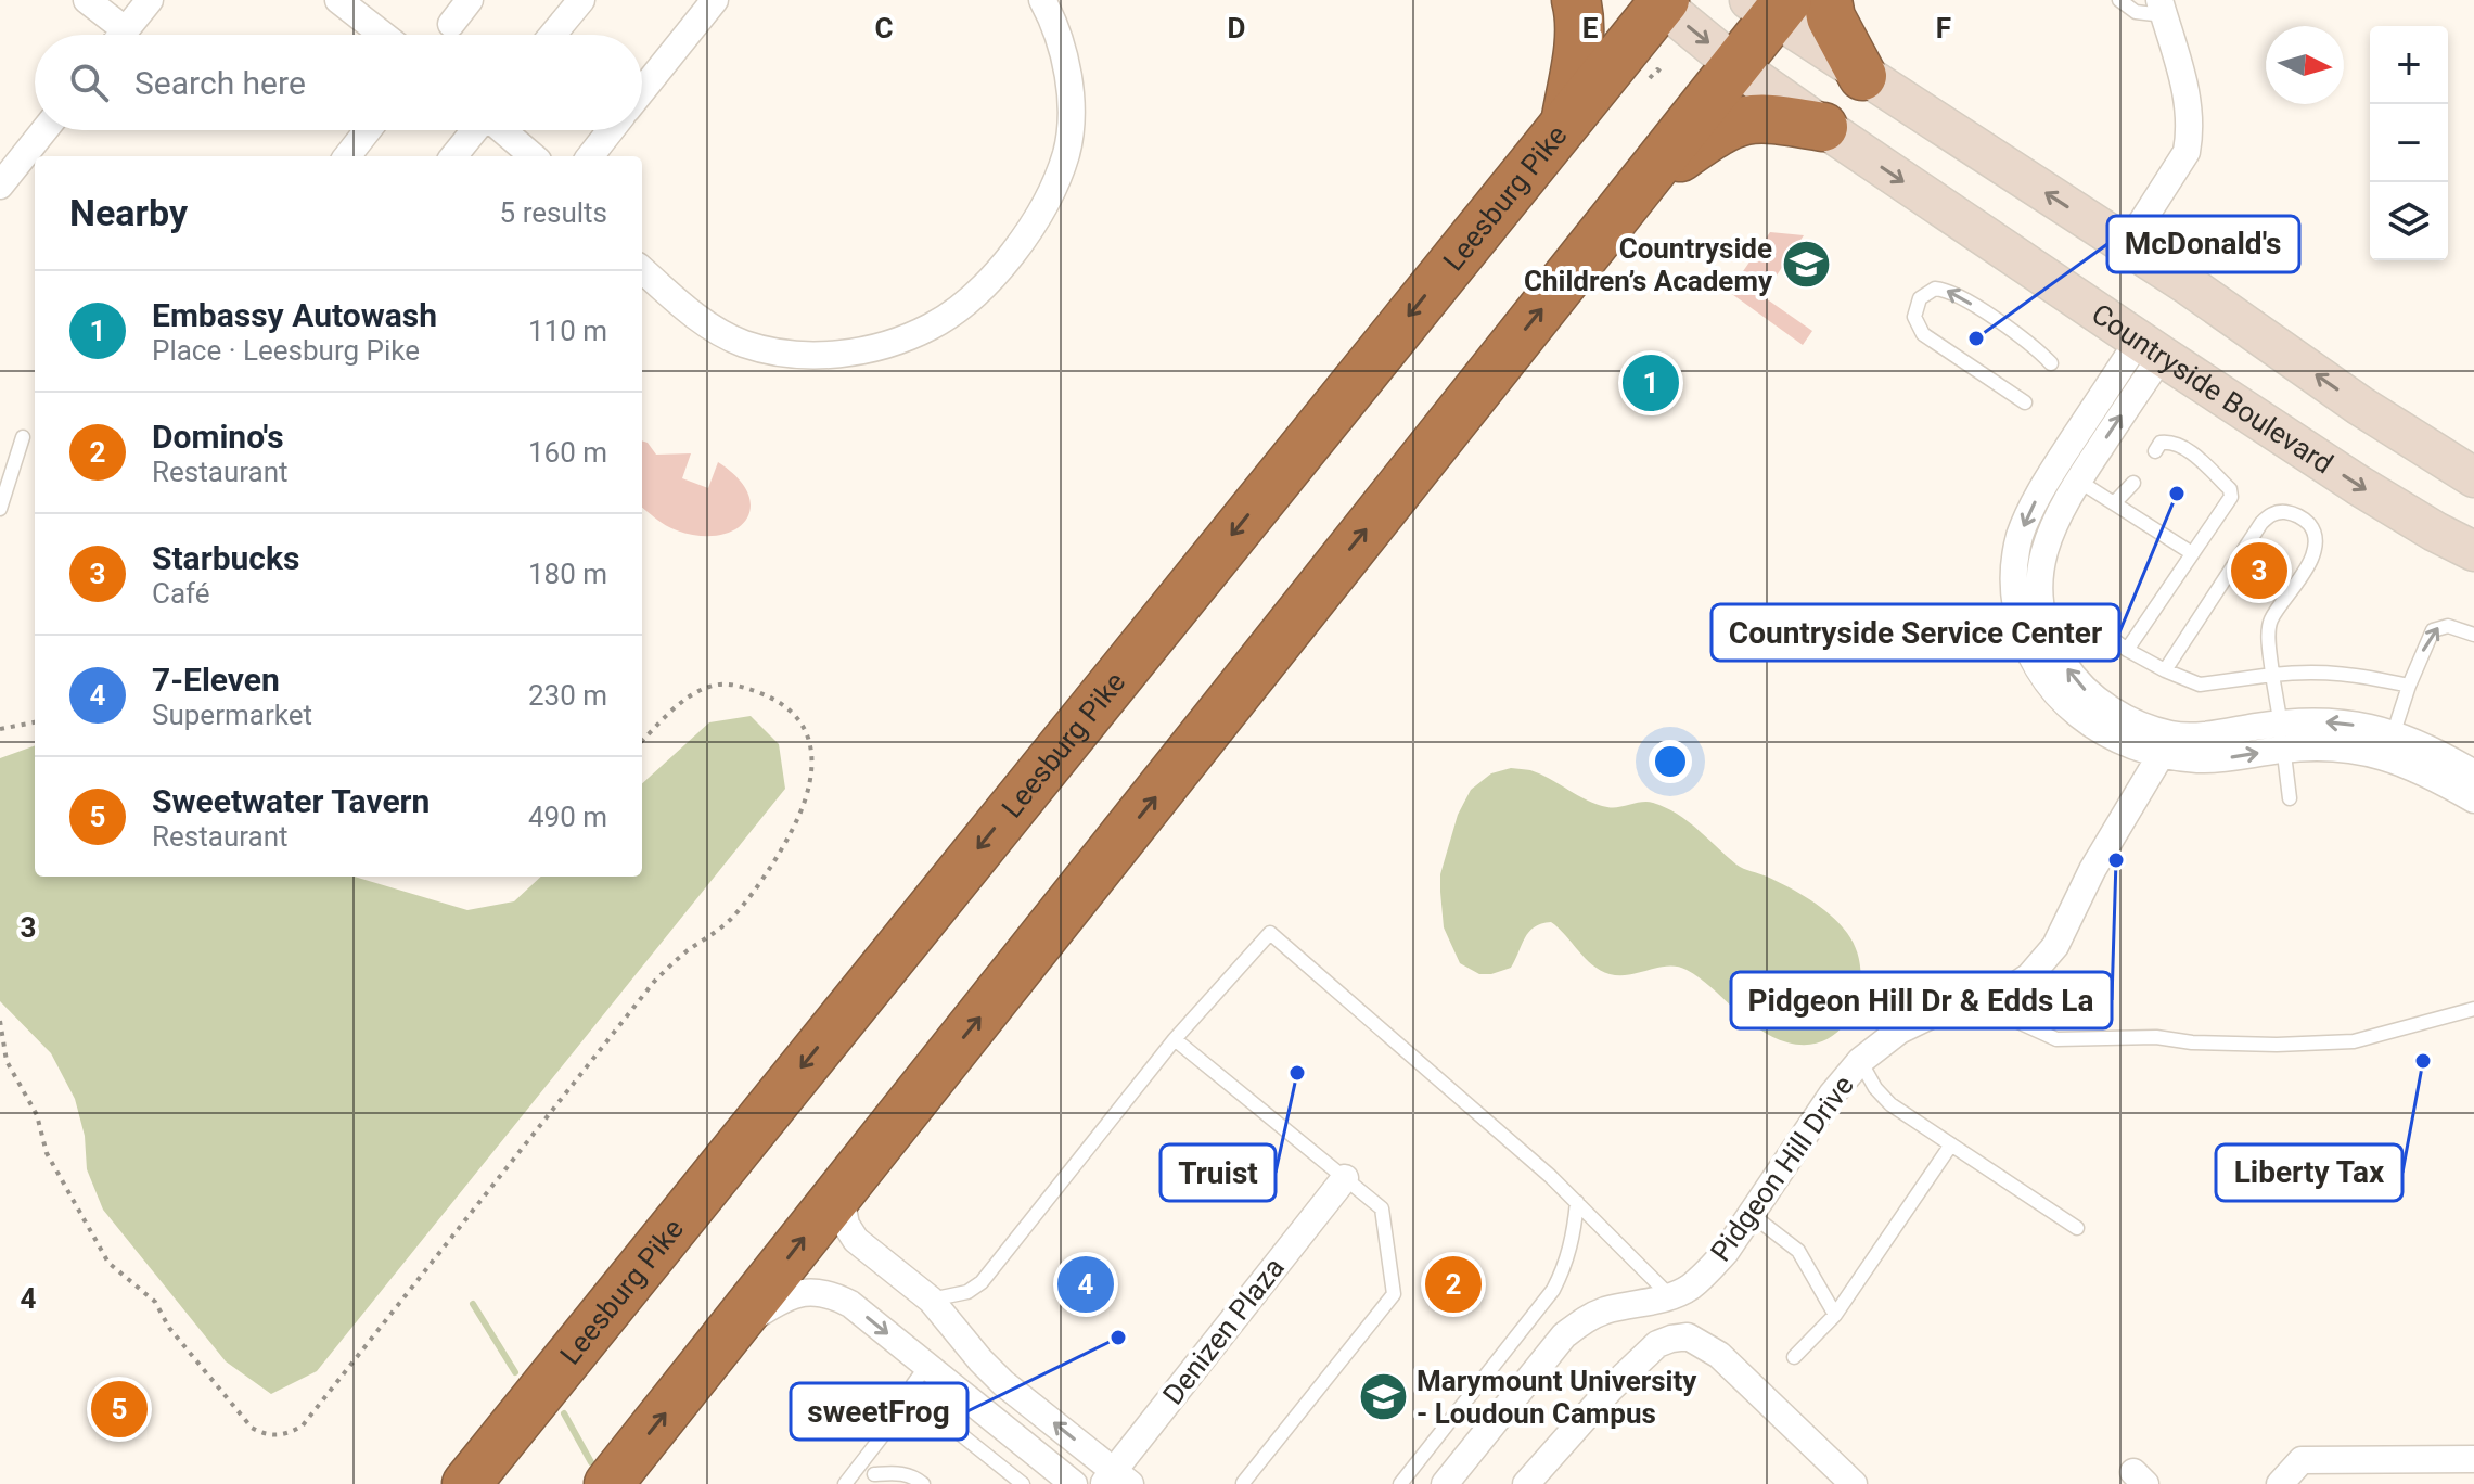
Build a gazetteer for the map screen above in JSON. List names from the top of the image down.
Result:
{
  "streets": {
    "highway": ["Leesburg Pike"],
    "street": ["Countryside Boulevard", "Pidgeon Hill Drive", "Denizen Plaza"]
  },
  "crossings": [
    ["Leesburg Pike", "Countryside Boulevard"]
  ],
  "places": {
    "school or university": ["Countryside Children’s Academy", "Marymount University - Loudoun Campus"],
    "other": [
      "McDonald's",
      "Countryside Service Center",
      "Pidgeon Hill Dr & Edds La",
      "Liberty Tax",
      "Truist",
      "sweetFrog"
    ]
  },
  "north": "right",
  "page": {
    "map_buttons": ["+", "−"],
    "search": "Search here",
    "heading": ["Nearby", "5 results"],
    "list": [
      {
        "mark": "1",
        "name": "Embassy Autowash",
        "note": "Place · Leesburg Pike",
        "value": "110 m"
      },
      {
        "mark": "2",
        "name": "Domino's",
        "note": "Restaurant",
        "value": "160 m"
      },
      {
        "mark": "3",
        "name": "Starbucks",
        "note": "Café",
        "value": "180 m"
      },
      {
        "mark": "4",
        "name": "7-Eleven",
        "note": "Supermarket",
        "value": "230 m"
      },
      {
        "mark": "5",
        "name": "Sweetwater Tavern",
        "note": "Restaurant",
        "value": "490 m"
      }
    ],
    "pins": [
      "1",
      "3",
      "2",
      "4",
      "5"
    ]
  },
  "grid": {
    "columns": [
      "C",
      "D",
      "E",
      "F"
    ],
    "rows": ["3", "4"]
  }
}
